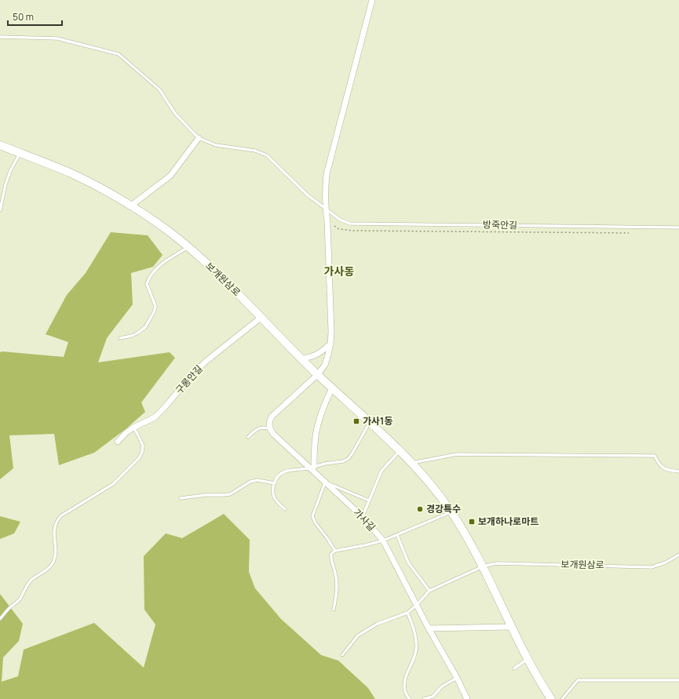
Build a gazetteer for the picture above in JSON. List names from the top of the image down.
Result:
{
  "streets": {
    "main road": ["보개원삼로"],
    "street": ["구롱안길", "가사길"],
    "lane": ["방죽안길"]
  },
  "crossings": [
    ["보개원삼로", "구롱안길"]
  ],
  "districts": ["가사동"],
  "places": {
    "transit": ["가사1동", "보개하나로마트"],
    "other": ["경강특수"]
  },
  "scale_bar": "50 m"
}
